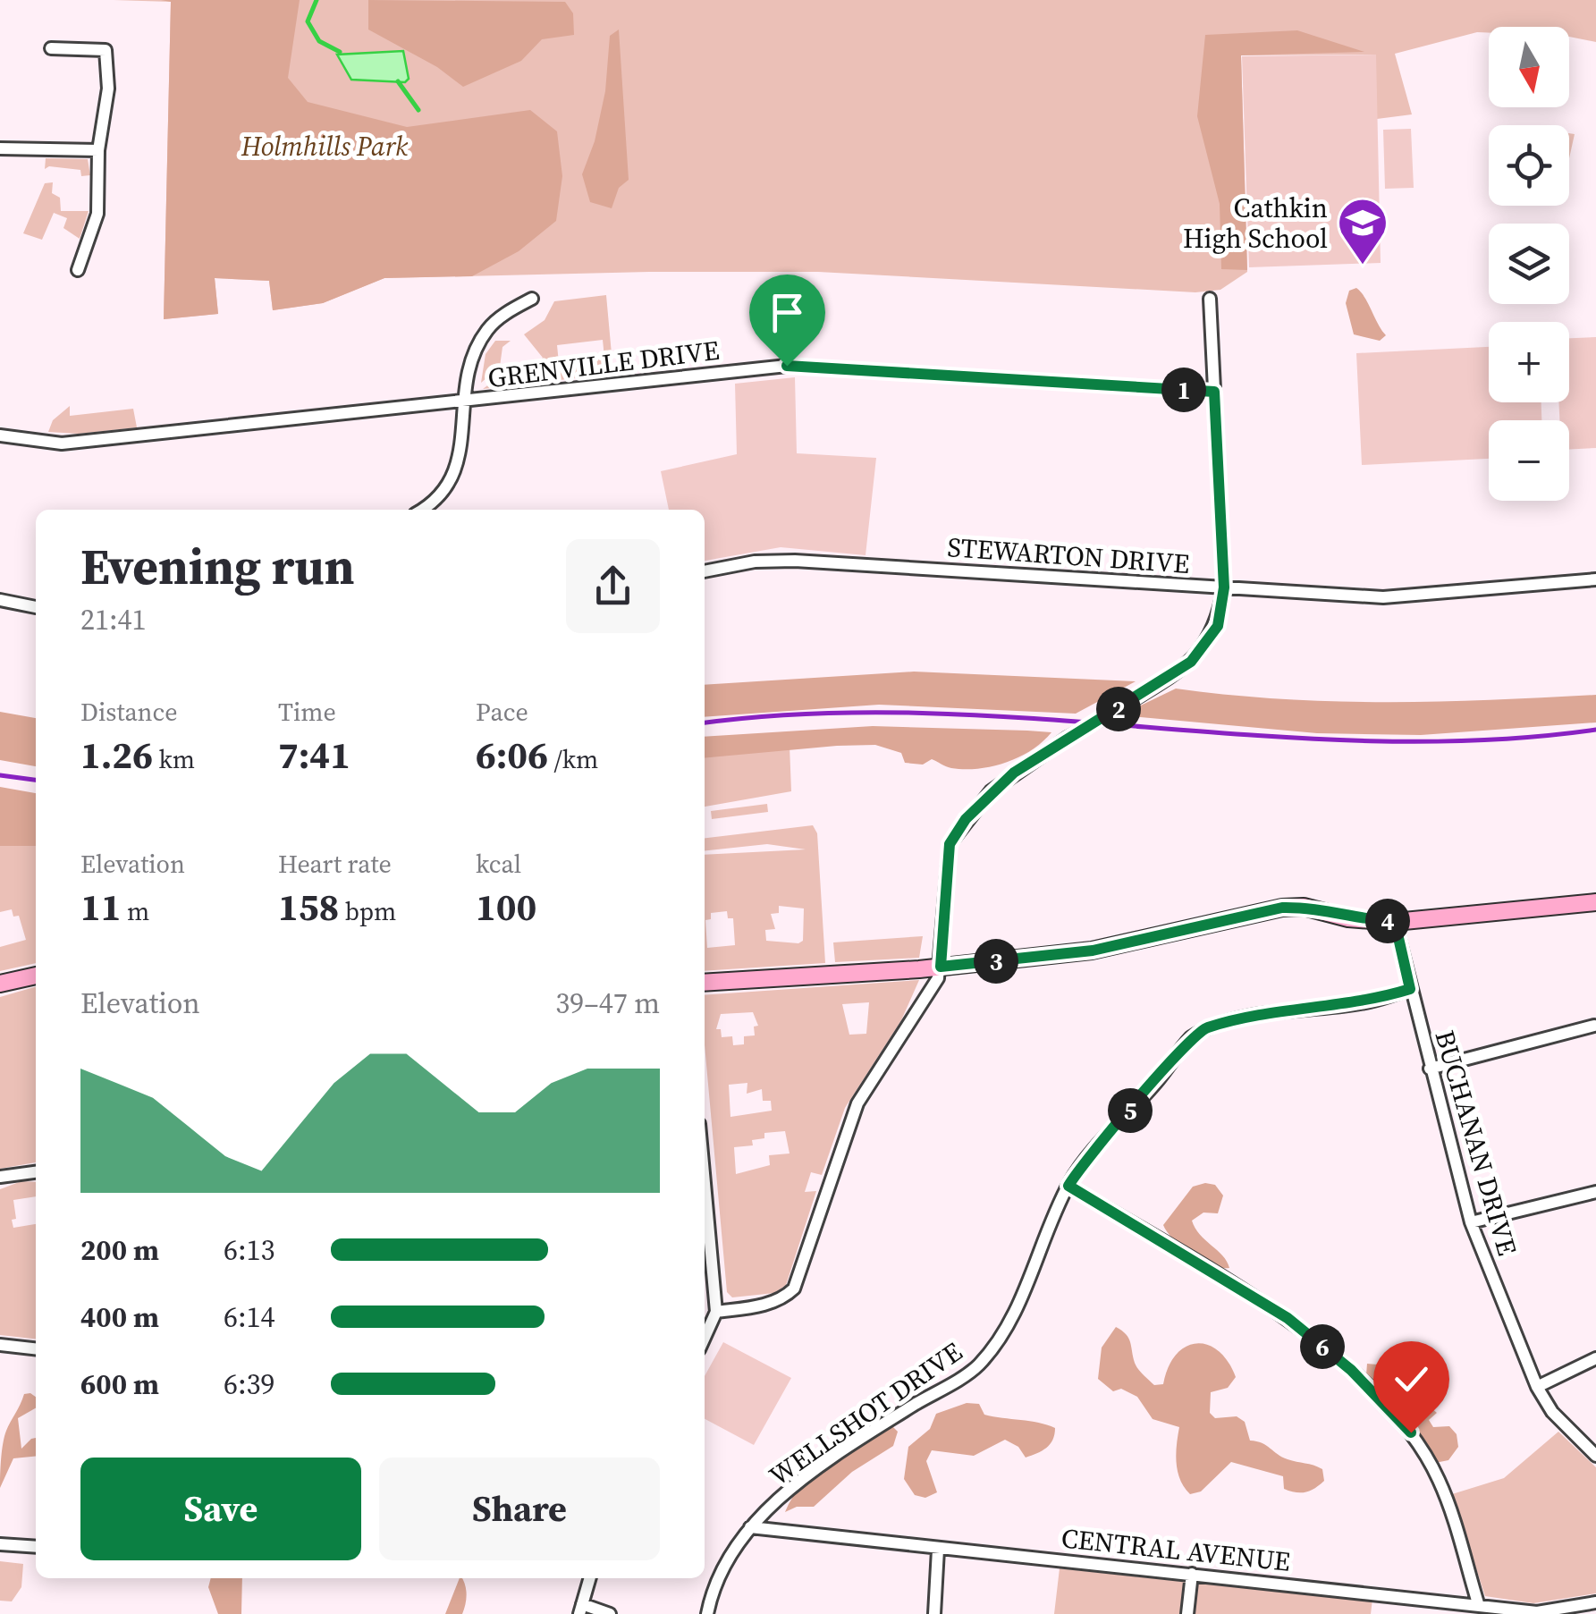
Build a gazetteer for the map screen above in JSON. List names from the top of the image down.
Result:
{
  "streets": {
    "street": [
      "GRENVILLE DRIVE",
      "STEWARTON DRIVE",
      "BUCHANAN DRIVE",
      "WELLSHOT DRIVE",
      "CENTRAL AVENUE"
    ]
  },
  "crossings": [
    ["BUCHANAN DRIVE", "WELLSHOT DRIVE"],
    ["WELLSHOT DRIVE", "CENTRAL AVENUE"]
  ],
  "parks": ["Holmhills Park"],
  "places": {
    "school or university": ["Cathkin High School"]
  },
  "north": "bottom",
  "page": {
    "map_buttons": ["+", "−"],
    "pins": [
      "1",
      "2",
      "4",
      "3",
      "5",
      "6"
    ],
    "heading": ["Evening run", "21:41"],
    "stats": [
      ["Distance", "1.26 km"],
      ["Time", "7:41"],
      ["Pace", "6:06 /km"],
      ["Elevation", "11 m"],
      ["Heart rate", "158 bpm"],
      ["kcal", "100"]
    ],
    "chart": ["Elevation", "39–47 m"],
    "list": [
      {
        "name": "200 m",
        "note": "6:13"
      },
      {
        "name": "400 m",
        "note": "6:14"
      },
      {
        "name": "600 m",
        "note": "6:39"
      }
    ],
    "buttons": ["Save", "Share"]
  }
}
